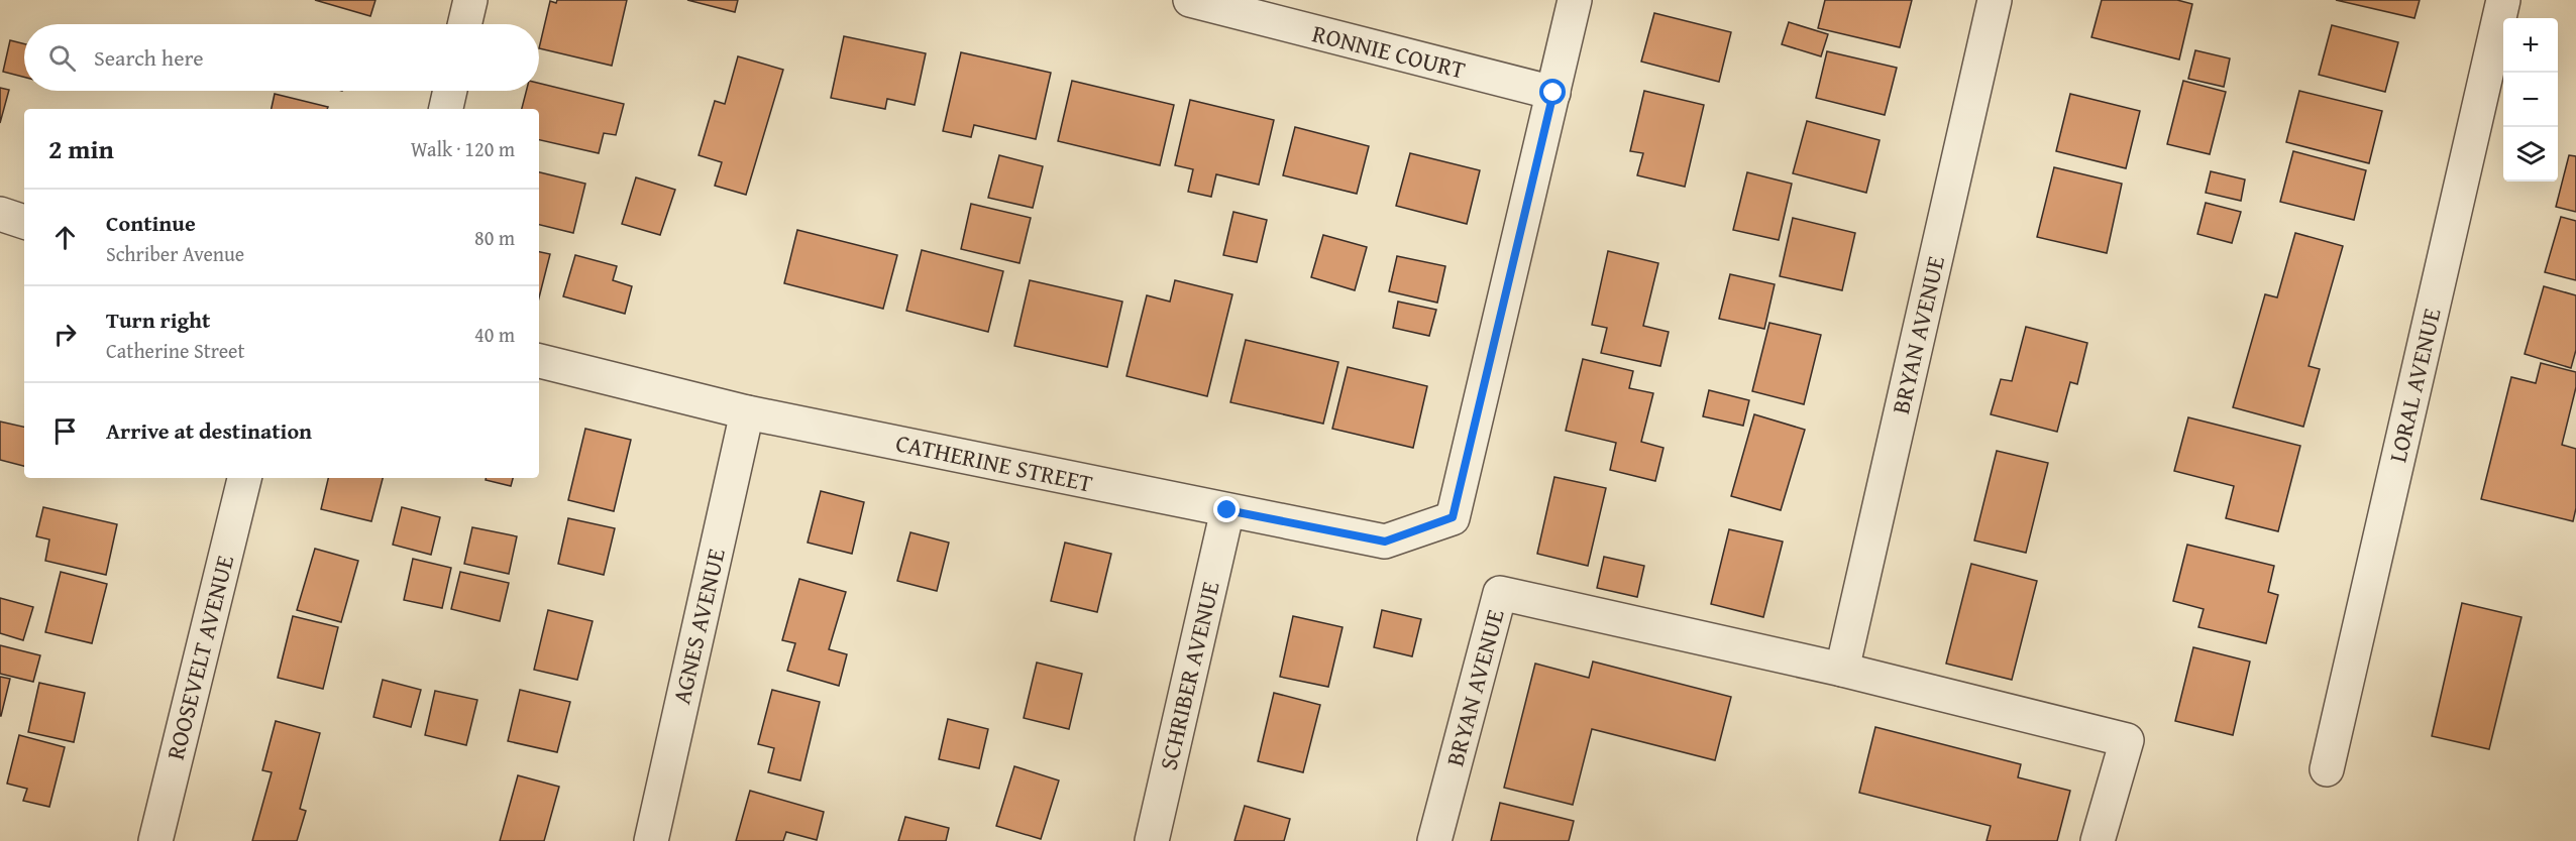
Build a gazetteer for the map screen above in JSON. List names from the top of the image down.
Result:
{
  "streets": {
    "street": [
      "RONNIE COURT",
      "BRYAN AVENUE",
      "LORAL AVENUE",
      "CATHERINE STREET",
      "AGNES AVENUE",
      "ROOSEVELT AVENUE",
      "SCHRIBER AVENUE"
    ]
  },
  "crossings": [
    ["RONNIE COURT", "CATHERINE STREET"],
    ["CATHERINE STREET", "AGNES AVENUE"],
    ["CATHERINE STREET", "SCHRIBER AVENUE"]
  ],
  "page": {
    "map_buttons": ["+", "−"],
    "search": "Search here",
    "heading": ["2 min", "Walk · 120 m"],
    "list": [
      ["Continue", "Schriber Avenue", "80 m"],
      ["Turn right", "Catherine Street", "40 m"],
      "Arrive at destination"
    ]
  }
}
